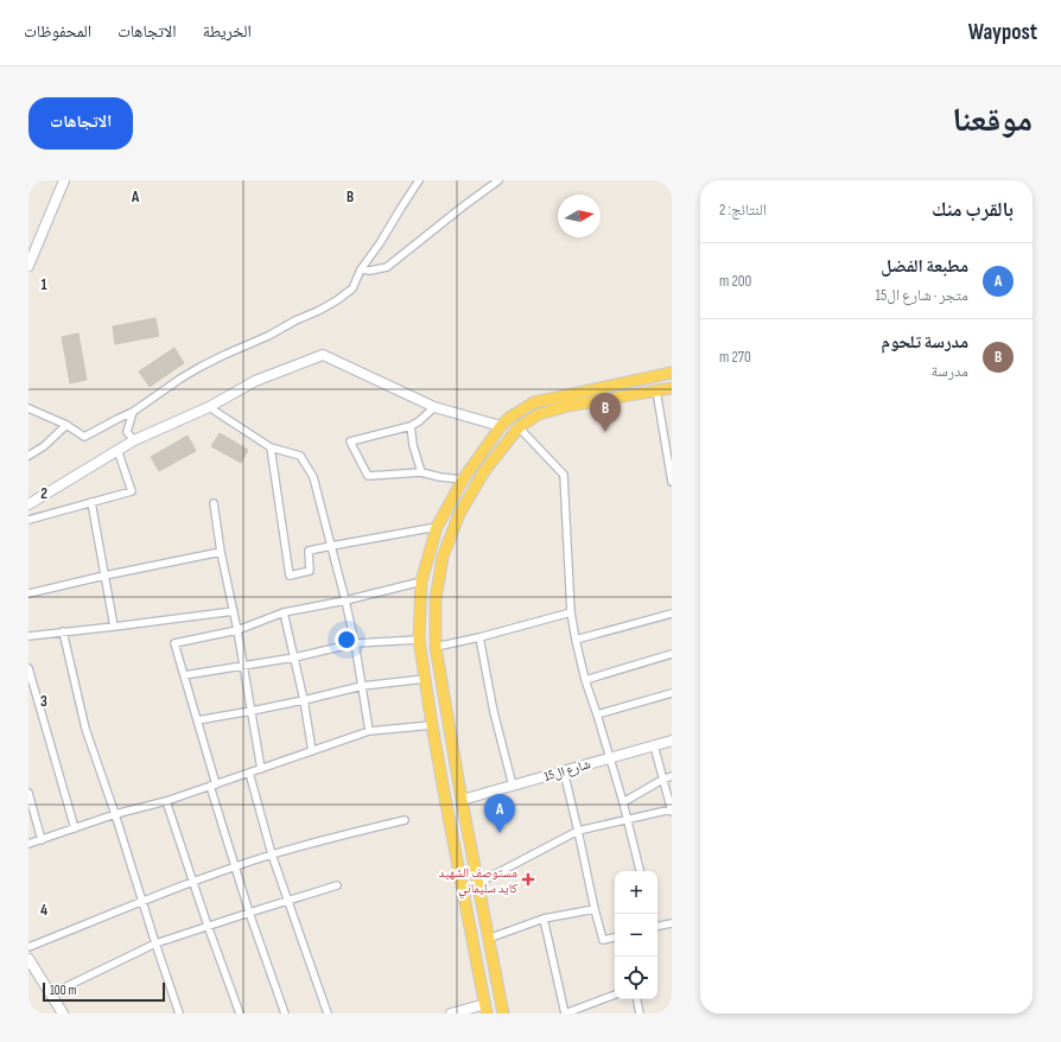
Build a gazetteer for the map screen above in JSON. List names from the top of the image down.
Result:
{
  "streets": {
    "street": ["شارع ال15"]
  },
  "places": {
    "health": ["مستوصف الشهيد كايد سليماني"]
  },
  "scale_bar": "100 m",
  "north": "right",
  "page": {
    "header": "Waypost",
    "nav": ["الخريطة", "الاتجاهات", "المحفوظات"],
    "title": "موقعنا",
    "buttons": "الاتجاهات",
    "heading": ["بالقرب منك", "النتائج: 2"],
    "list": [
      {
        "mark": "A",
        "name": "مطبعة الفضل",
        "note": "متجر · شارع ال15",
        "value": "200 m"
      },
      {
        "mark": "B",
        "name": "مدرسة تلحوم",
        "note": "مدرسة",
        "value": "270 m"
      }
    ],
    "pins": ["B", "A"],
    "map_buttons": ["+", "−"],
    "scale": "100 m"
  },
  "grid": {
    "columns": ["A", "B"],
    "rows": [
      "1",
      "2",
      "3",
      "4"
    ]
  }
}
